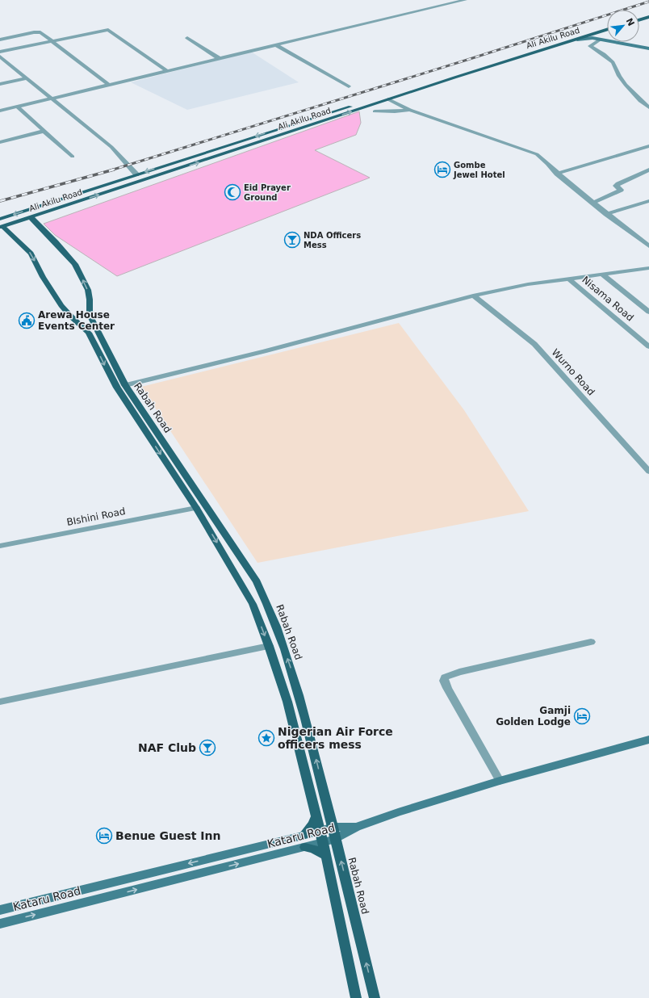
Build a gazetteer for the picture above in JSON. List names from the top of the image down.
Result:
{
  "streets": {
    "main road": ["Ali Akilu Road", "Rabah Road"],
    "street": [
      "Nisama Road",
      "Wurno Road",
      "BIshini Road",
      "Kataru Road"
    ]
  },
  "crossings": [
    ["Ali Akilu Road", "Rabah Road"],
    ["Rabah Road", "BIshini Road"],
    ["Rabah Road", "Kataru Road"]
  ],
  "places": {
    "hotel": ["Gombe Jewel Hotel", "Gamji Golden Lodge", "Benue Guest Inn"],
    "mosque": ["Eid Prayer Ground"],
    "bar": ["NDA Officers Mess", "NAF Club"],
    "public building": ["Arewa House Events Center"],
    "place": ["Nigerian Air Force officers mess"]
  },
  "north": "top right"
}
